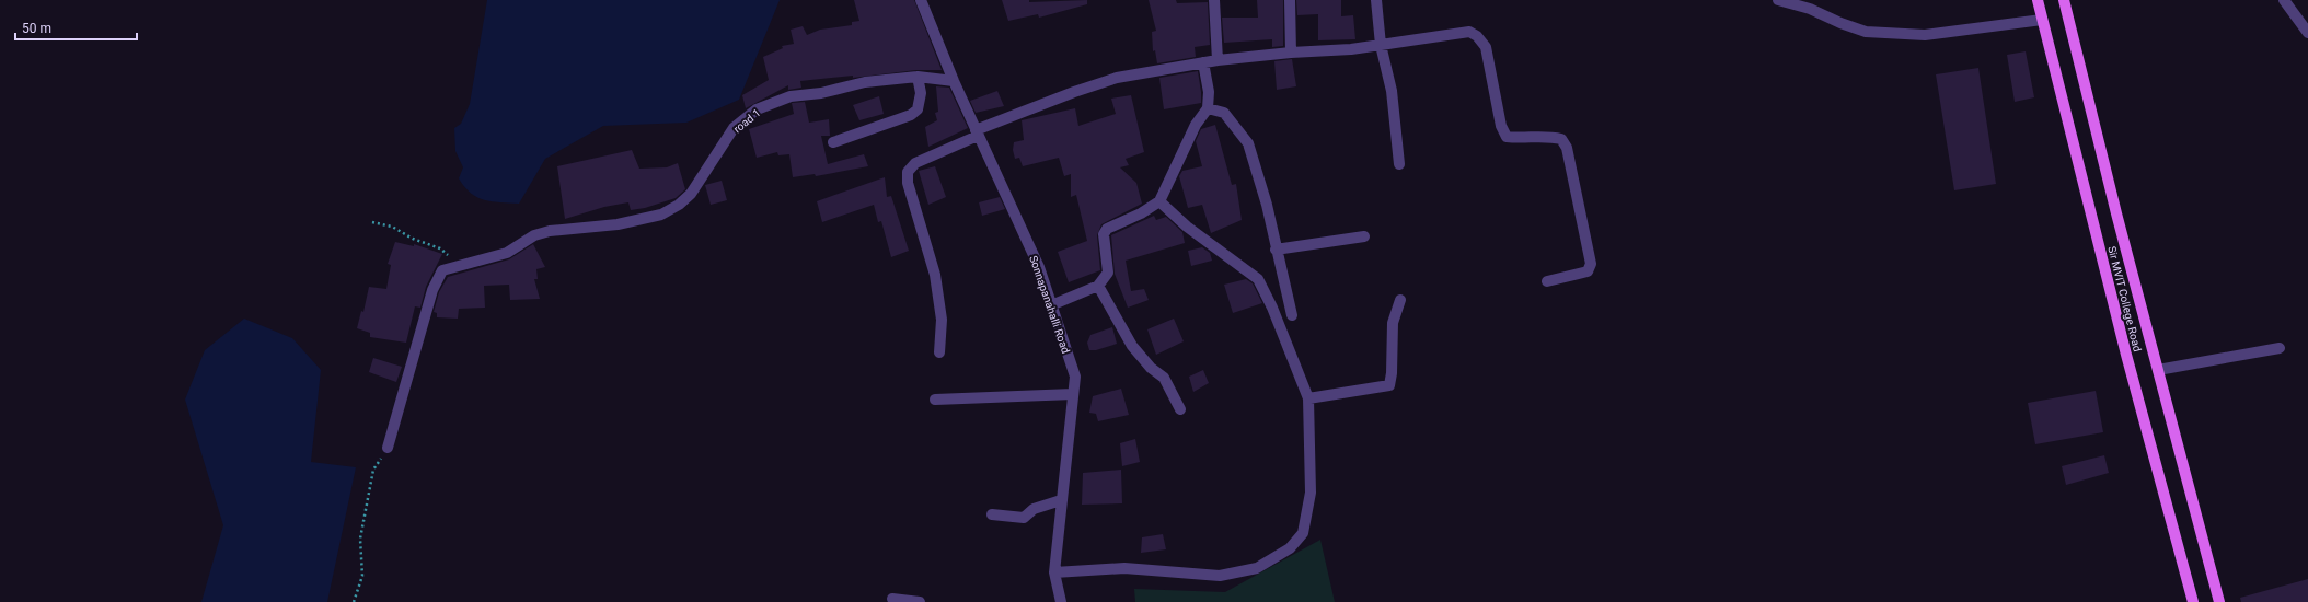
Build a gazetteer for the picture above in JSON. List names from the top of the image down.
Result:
{
  "streets": {
    "main road": ["Sir MVIT College Road"],
    "street": ["road 1", "Sonnapanahalli Road"]
  },
  "crossings": [
    ["road 1", "Sonnapanahalli Road"]
  ],
  "scale_bar": "50 m"
}
